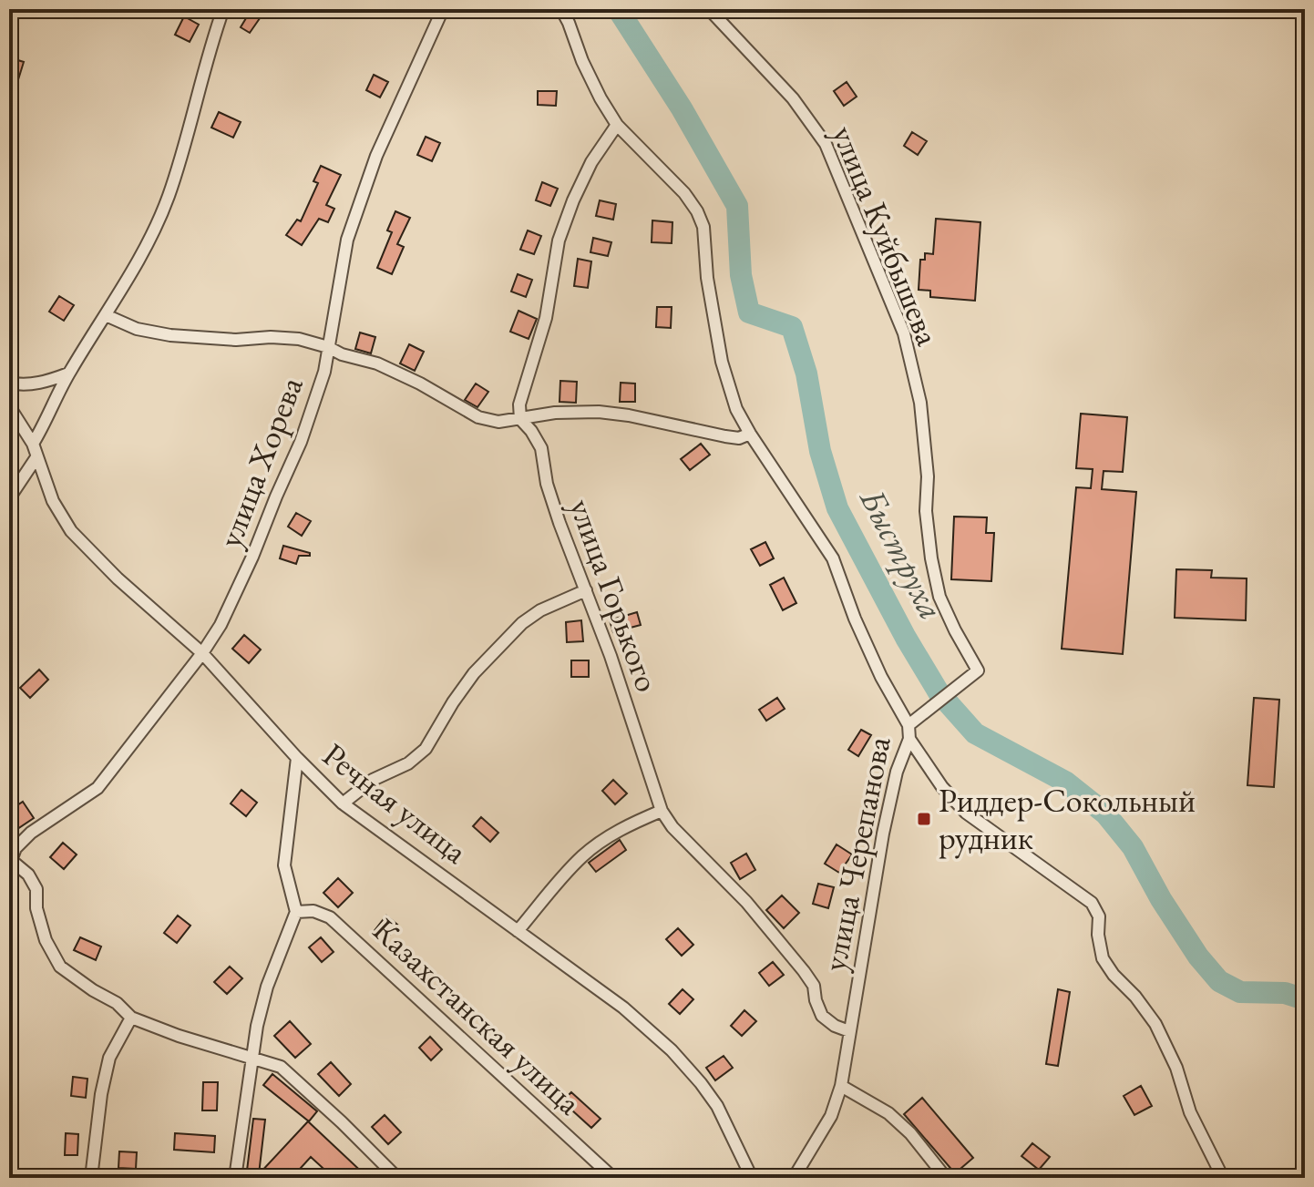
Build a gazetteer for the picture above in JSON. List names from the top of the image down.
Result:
{
  "streets": {
    "street": [
      "улица Куйбышева",
      "улица Хорева",
      "улица Горького",
      "Речная улица",
      "улица Черепанова",
      "Казахстанская улица"
    ]
  },
  "crossings": [
    ["улица Куйбышева", "улица Черепанова"],
    ["улица Хорева", "Речная улица"],
    ["улица Горького", "улица Черепанова"]
  ],
  "water": ["Быструха"],
  "places": {
    "transit": ["Риддер-Сокольный рудник"]
  }
}
